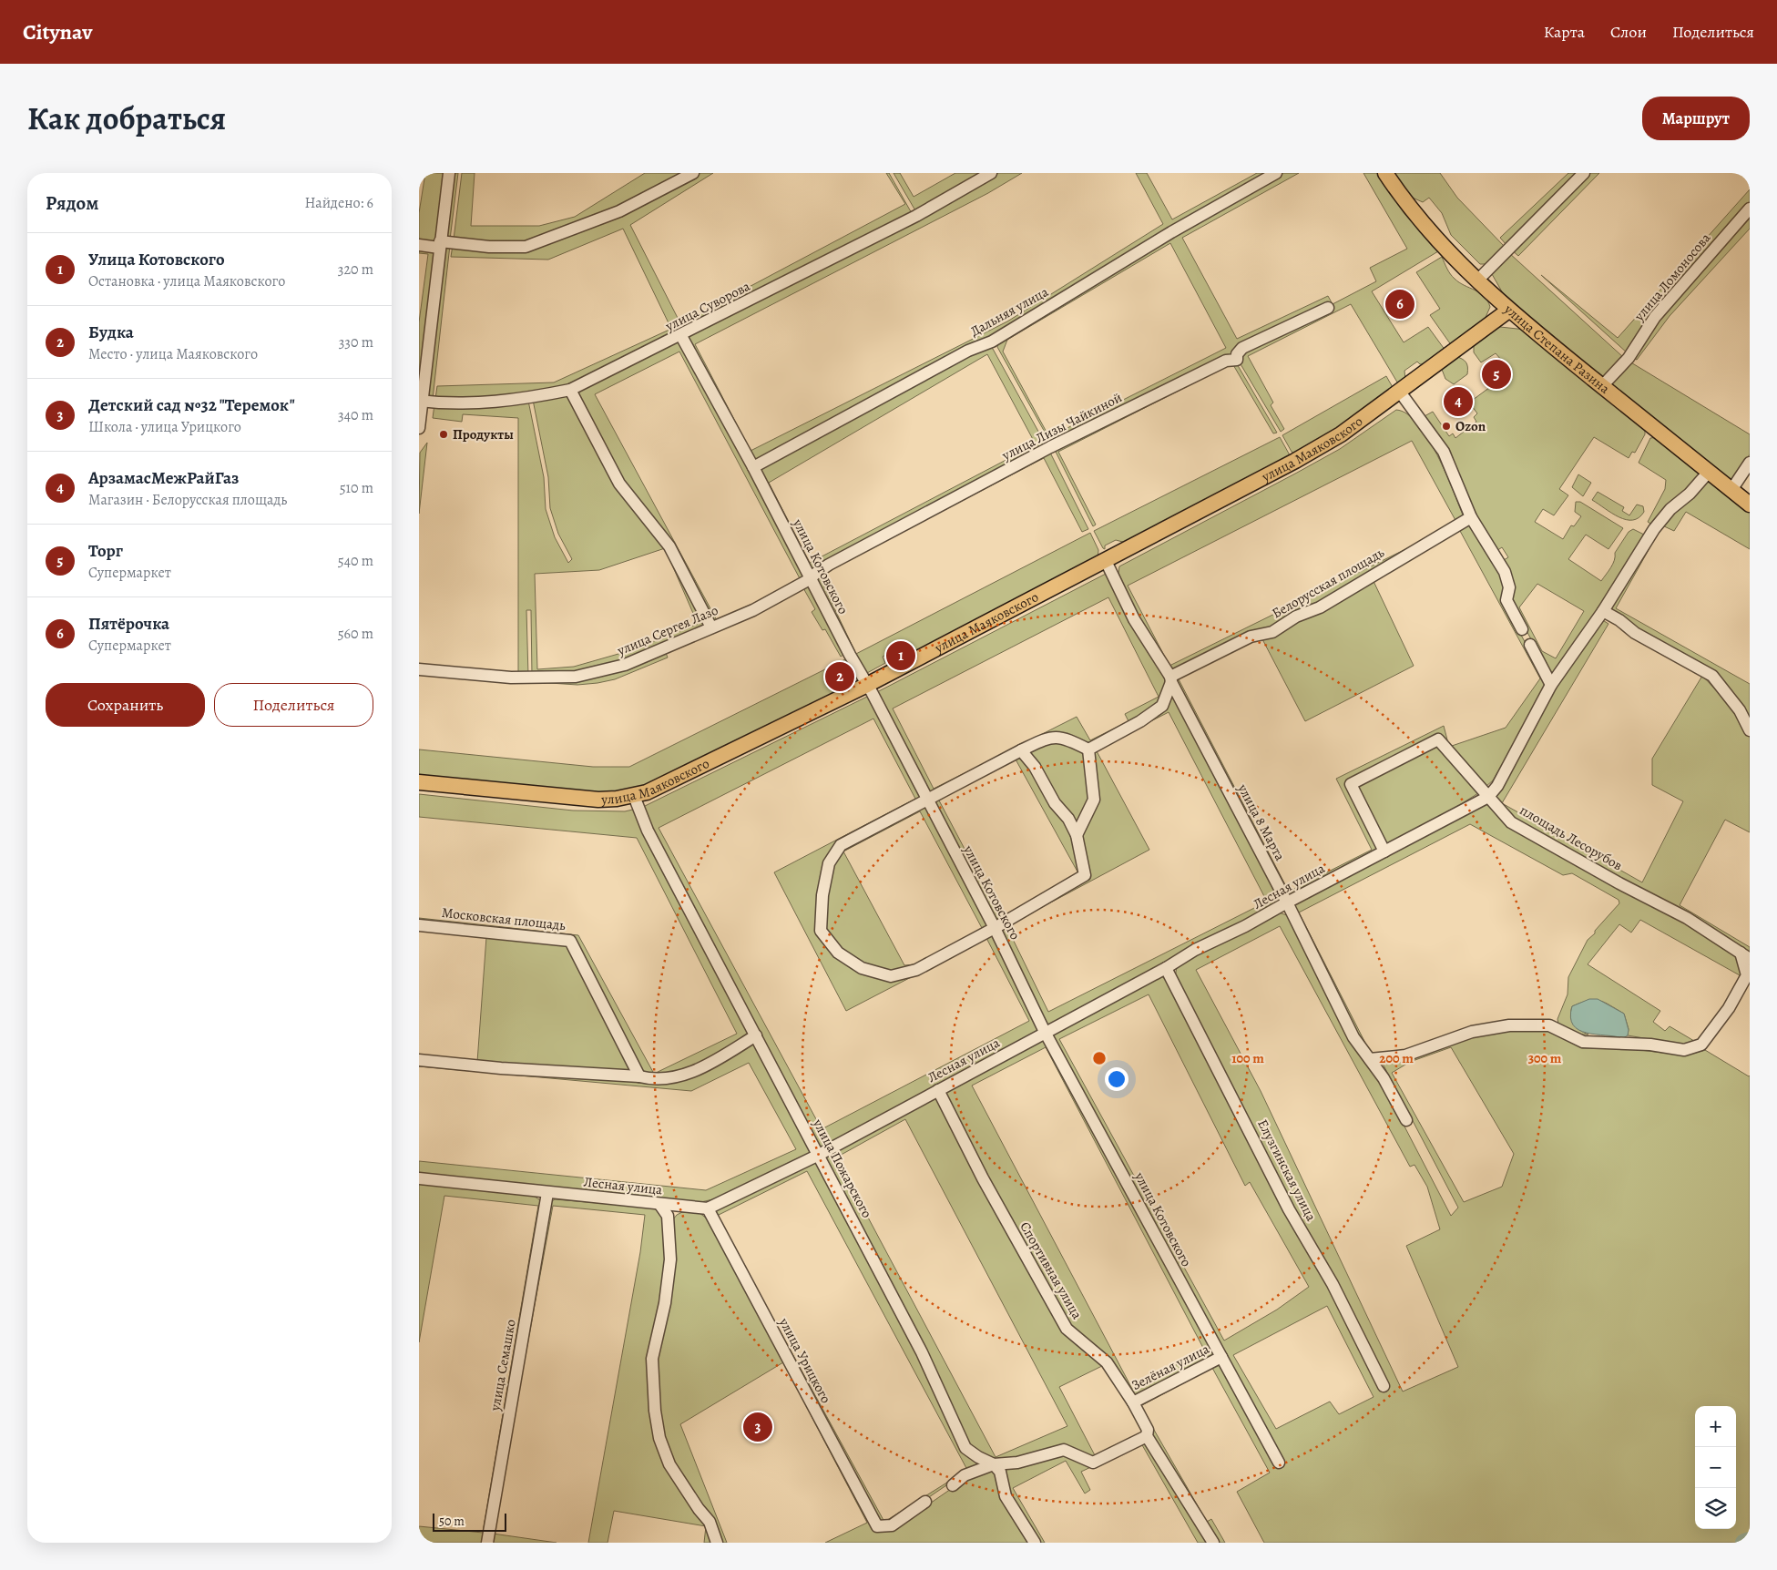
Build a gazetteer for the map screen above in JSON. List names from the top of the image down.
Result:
{
  "streets": {
    "main road": ["улица Степана Разина", "улица Маяковского"],
    "street": [
      "улица Ломоносова",
      "улица Суворова",
      "Дальняя улица",
      "улица Лизы Чайкиной",
      "улица Котовского",
      "Белорусская площадь",
      "улица Сергея Лазо",
      "улица 8 Марта",
      "площадь Лесорубов",
      "Лесная улица",
      "Московская площадь",
      "улица Пожарского",
      "Елузгинская улица",
      "Спортивная улица",
      "улица Урицкого",
      "улица Семашко",
      "Зелёная улица"
    ]
  },
  "crossings": [
    ["улица Ломоносова", "улица Степана Разина"],
    ["улица Суворова", "улица Котовского"],
    ["Дальняя улица", "улица Котовского"],
    ["улица Степана Разина", "улица Маяковского"],
    ["улица Лизы Чайкиной", "улица Котовского"],
    ["улица Лизы Чайкиной", "улица Сергея Лазо"],
    ["улица Маяковского", "улица Котовского"],
    ["улица Маяковского", "улица 8 Марта"],
    ["улица Маяковского", "улица Пожарского"],
    ["улица Котовского", "улица Сергея Лазо"],
    ["улица Котовского", "Лесная улица"],
    ["улица Котовского", "Зелёная улица"],
    ["Белорусская площадь", "улица 8 Марта"],
    ["улица 8 Марта", "площадь Лесорубов"],
    ["улица 8 Марта", "Лесная улица"],
    ["площадь Лесорубов", "Лесная улица"],
    ["Лесная улица", "улица Пожарского"],
    ["Лесная улица", "Елузгинская улица"],
    ["Лесная улица", "Спортивная улица"],
    ["Лесная улица", "улица Урицкого"],
    ["Лесная улица", "улица Семашко"],
    ["Спортивная улица", "Зелёная улица"]
  ],
  "places": ["Ozon", "Продукты"],
  "scale_bar": "50 m",
  "page": {
    "header": "Citynav",
    "nav": ["Карта", "Слои", "Поделиться"],
    "title": "Как добраться",
    "buttons": [
      "Маршрут",
      ["Сохранить", "Поделиться"]
    ],
    "heading": ["Рядом", "Найдено: 6"],
    "list": [
      {
        "mark": "1",
        "name": "Улица Котовского",
        "note": "Остановка · улица Маяковского",
        "value": "320 m"
      },
      {
        "mark": "2",
        "name": "Будка",
        "note": "Место · улица Маяковского",
        "value": "330 m"
      },
      {
        "mark": "3",
        "name": "Детский сад №32 \"Теремок\"",
        "note": "Школа · улица Урицкого",
        "value": "340 m"
      },
      {
        "mark": "4",
        "name": "АрзамасМежРайГаз",
        "note": "Магазин · Белорусская площадь",
        "value": "510 m"
      },
      {
        "mark": "5",
        "name": "Торг",
        "note": "Супермаркет",
        "value": "540 m"
      },
      {
        "mark": "6",
        "name": "Пятёрочка",
        "note": "Супермаркет",
        "value": "560 m"
      }
    ],
    "pins": [
      "6",
      "5",
      "4",
      "1",
      "2",
      "3"
    ],
    "map_buttons": ["+", "−"],
    "scale": "50 m"
  },
  "rings": ["100 m", "200 m", "300 m"]
}
